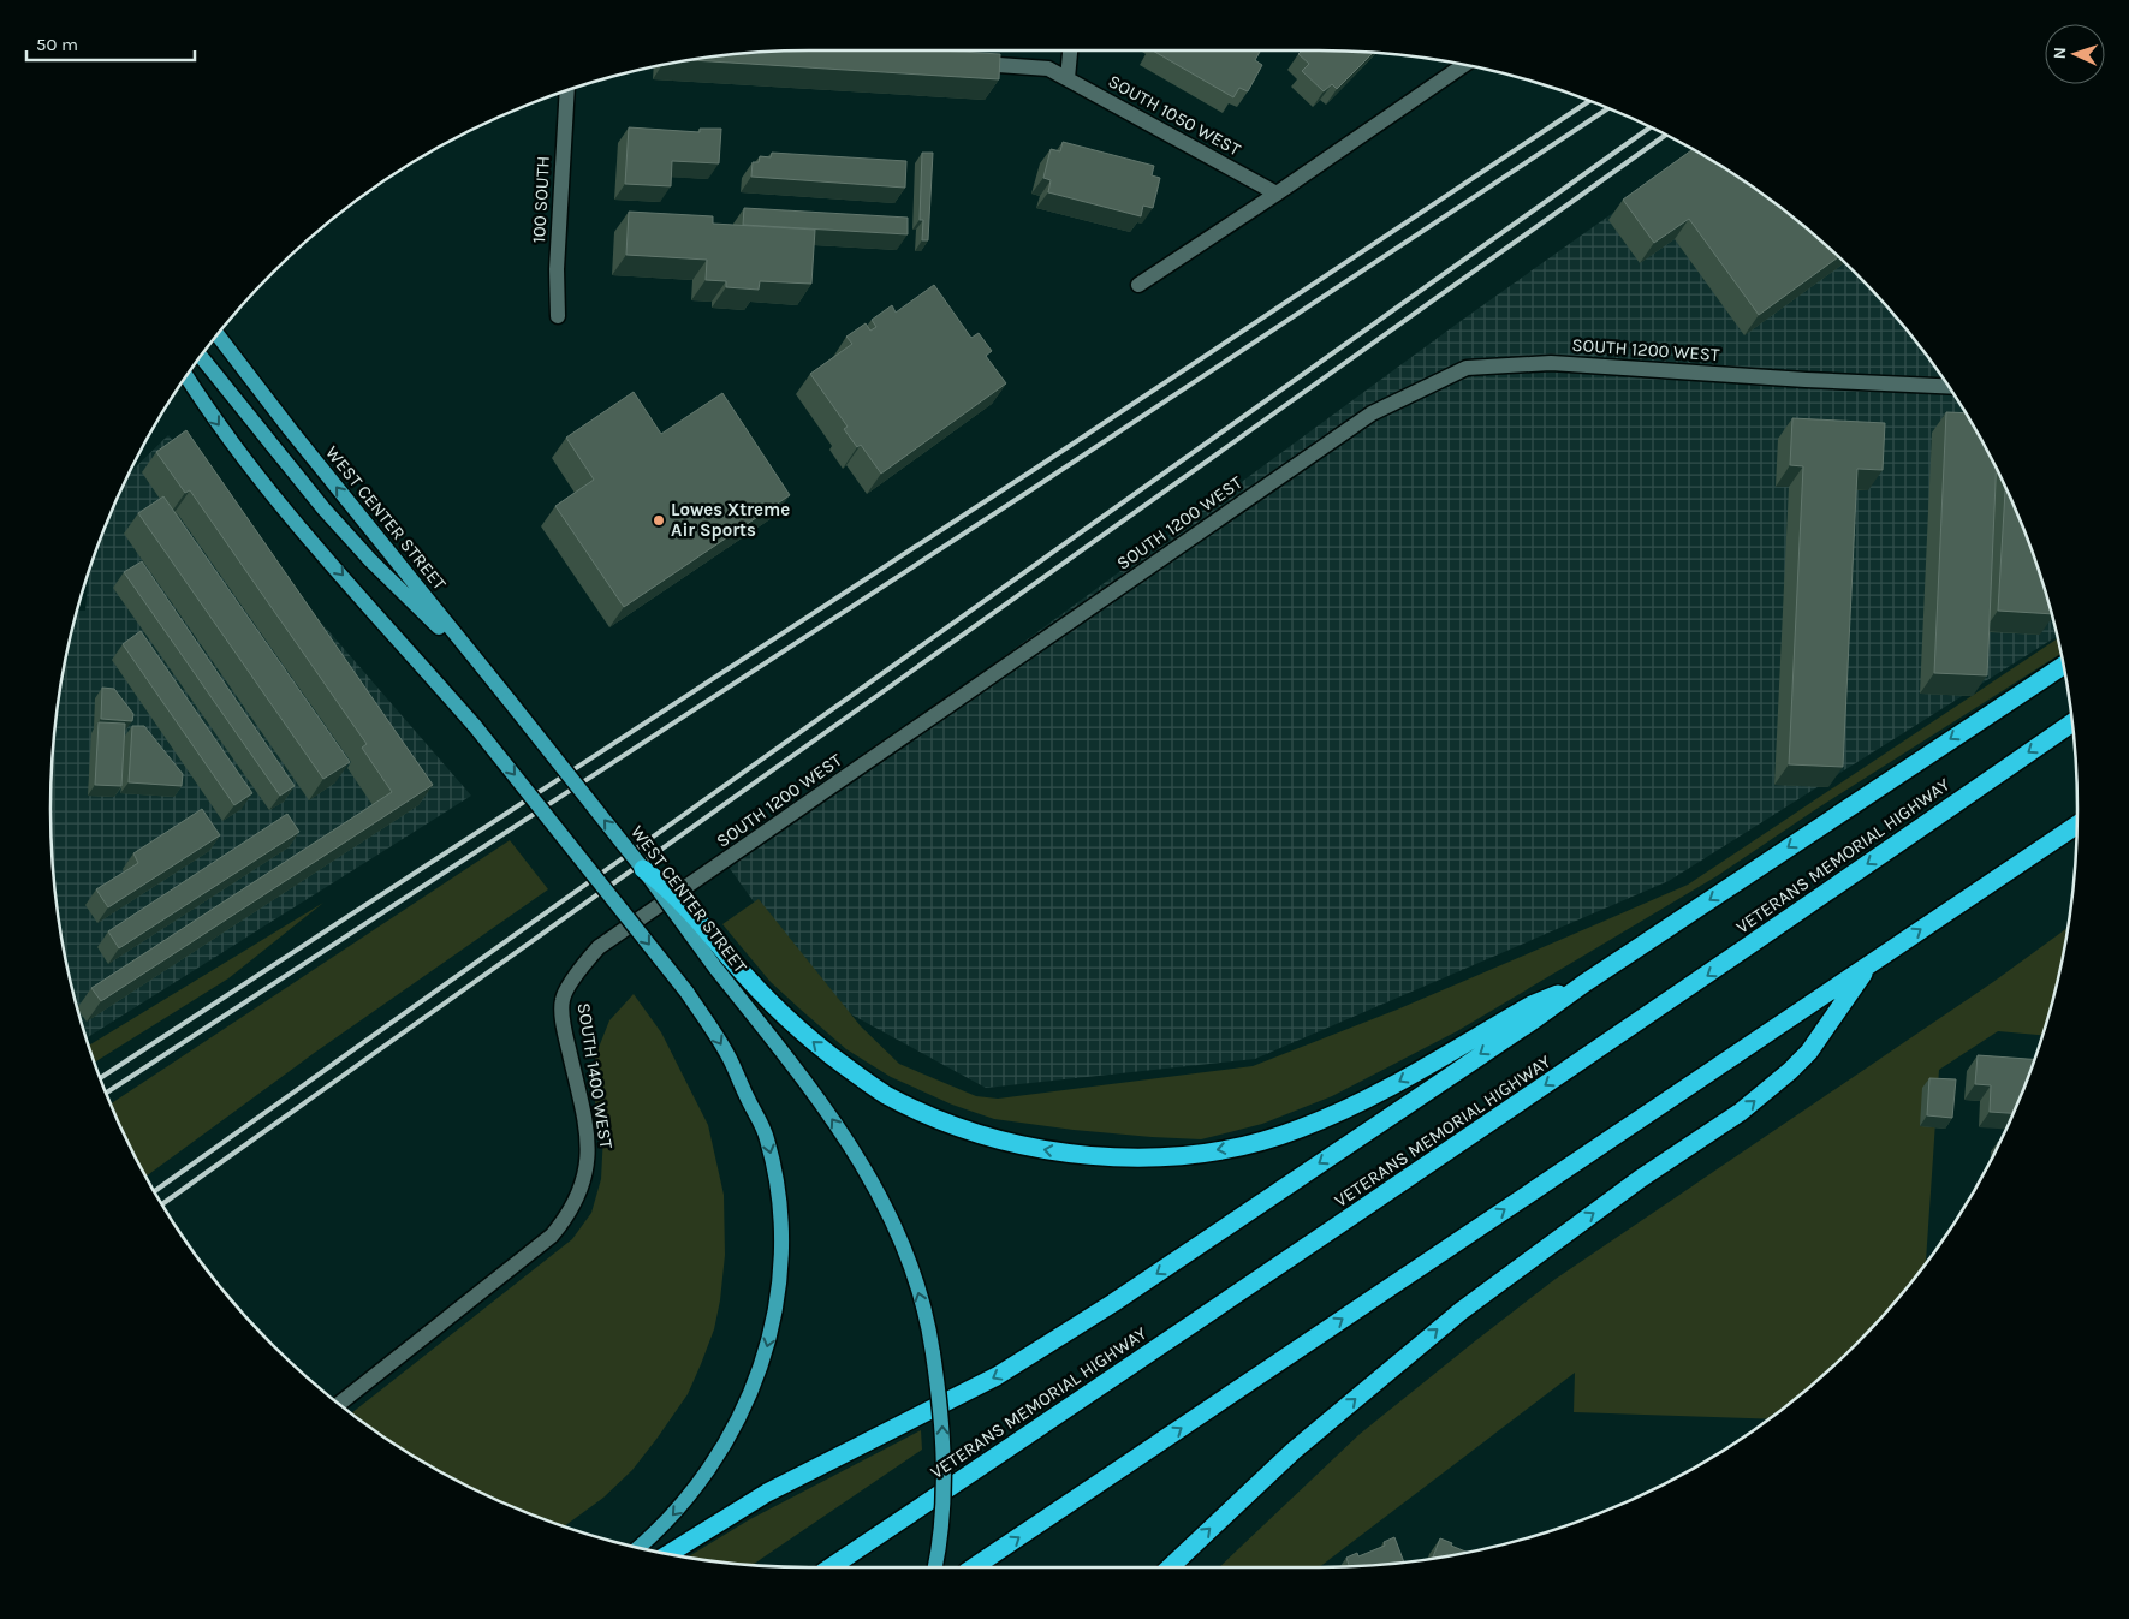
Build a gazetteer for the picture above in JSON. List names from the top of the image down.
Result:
{
  "streets": {
    "highway": ["VETERANS MEMORIAL HIGHWAY"],
    "main road": ["WEST CENTER STREET"],
    "street": [
      "SOUTH 1050 WEST",
      "100 SOUTH",
      "SOUTH 1200 WEST",
      "SOUTH 1400 WEST"
    ]
  },
  "crossings": [
    ["SOUTH 1200 WEST", "SOUTH 1400 WEST"]
  ],
  "places": ["Lowes Xtreme Air Sports"],
  "scale_bar": "50 m",
  "north": "left"
}
